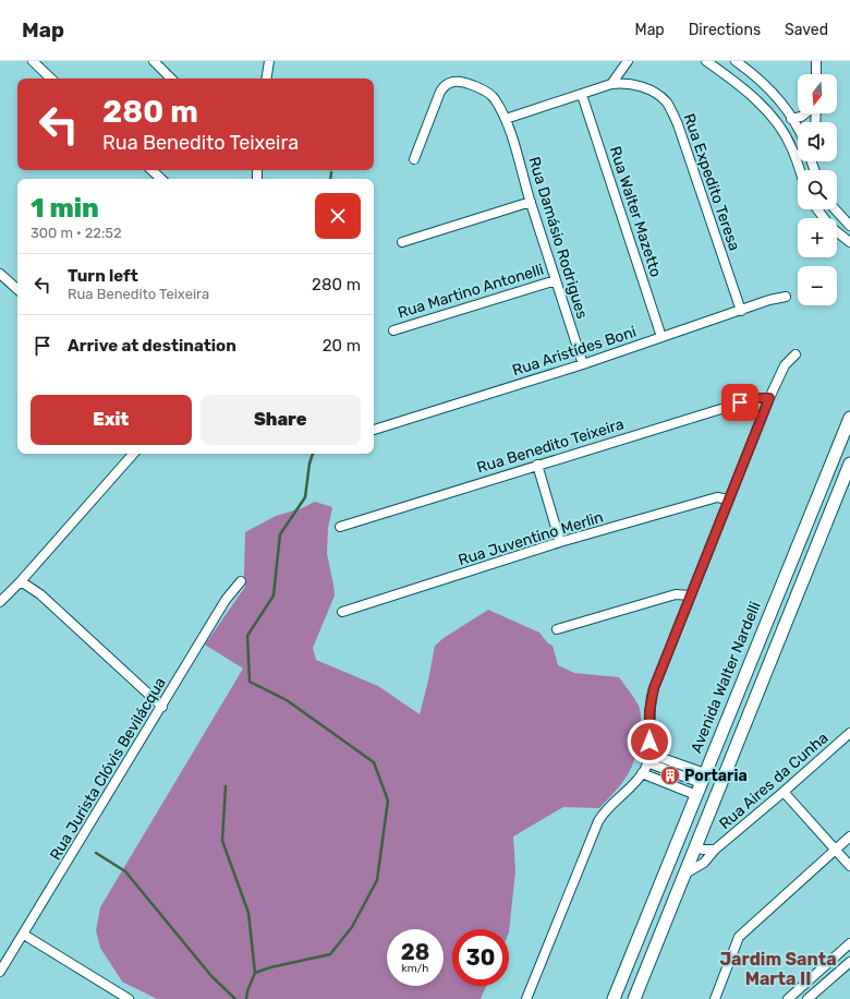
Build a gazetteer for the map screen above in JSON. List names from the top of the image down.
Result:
{
  "streets": {
    "street": [
      "Rua Expedito Teresa",
      "Rua Walter Mazetto",
      "Rua Damásio Rodrigues",
      "Rua Martino Antonelli",
      "Rua Aristídes Boni",
      "Rua Benedito Teixeira",
      "Rua Juventino Merlin",
      "Avenida Walter Nardelli",
      "Rua Jurista Clóvis Bevilácqua",
      "Rua Aires da Cunha"
    ]
  },
  "crossings": [
    ["Rua Expedito Teresa", "Rua Walter Mazetto"],
    ["Rua Expedito Teresa", "Rua Damásio Rodrigues"],
    ["Rua Expedito Teresa", "Rua Aristídes Boni"],
    ["Rua Walter Mazetto", "Rua Aristídes Boni"],
    ["Rua Damásio Rodrigues", "Rua Martino Antonelli"],
    ["Rua Damásio Rodrigues", "Rua Aristídes Boni"]
  ],
  "districts": ["Jardim Santa Marta II"],
  "places": {
    "building": ["Portaria"]
  },
  "north": "bottom",
  "page": {
    "header": "Map",
    "nav": ["Map", "Directions", "Saved"],
    "map_buttons": ["+", "−"],
    "turn": ["280 m", "Rua Benedito Teixeira"],
    "heading": ["1 min", "300 m · 22:52"],
    "list": [
      {
        "name": "Turn left",
        "note": "Rua Benedito Teixeira",
        "value": "280 m"
      },
      {
        "name": "Arrive at destination",
        "value": "20 m"
      }
    ],
    "buttons": ["Exit", "Share"],
    "speed": "28 km/h",
    "limit": "30"
  }
}
